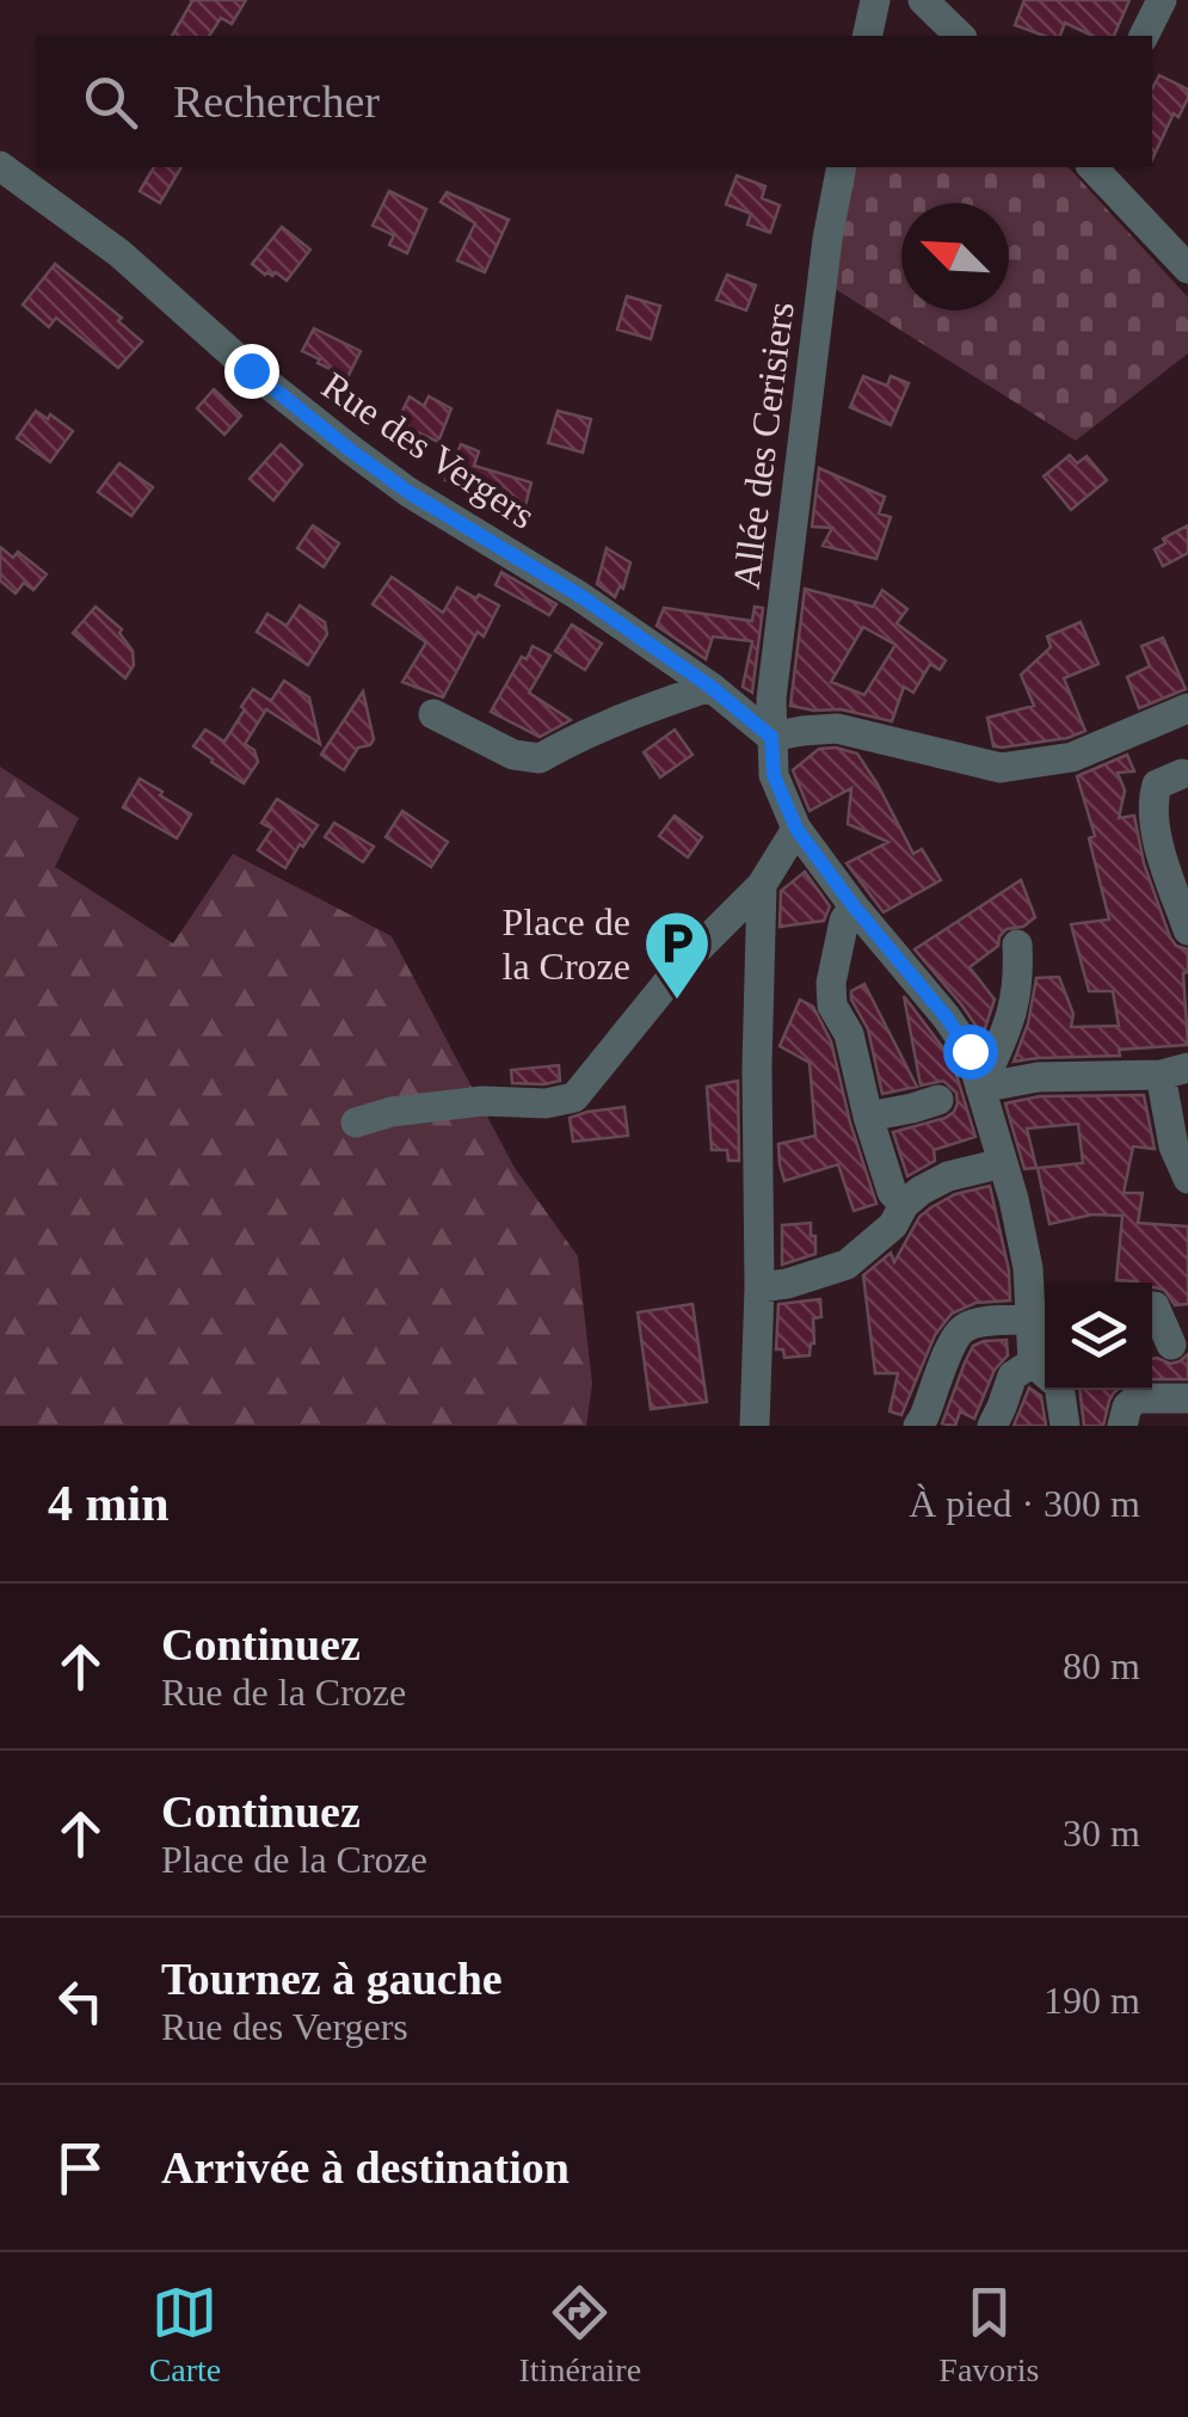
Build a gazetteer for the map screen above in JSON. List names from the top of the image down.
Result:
{
  "streets": {
    "street": ["Allée des Cerisiers", "Rue des Vergers"]
  },
  "crossings": [
    ["Allée des Cerisiers", "Rue des Vergers"]
  ],
  "places": {
    "parking": ["Place de la Croze"]
  },
  "north": "top left",
  "page": {
    "search": "Rechercher",
    "heading": ["4 min", "À pied · 300 m"],
    "list": [
      ["Continuez", "Rue de la Croze", "80 m"],
      ["Continuez", "Place de la Croze", "30 m"],
      ["Tournez à gauche", "Rue des Vergers", "190 m"],
      "Arrivée à destination"
    ],
    "nav": ["Carte", "Itinéraire", "Favoris"]
  }
}
